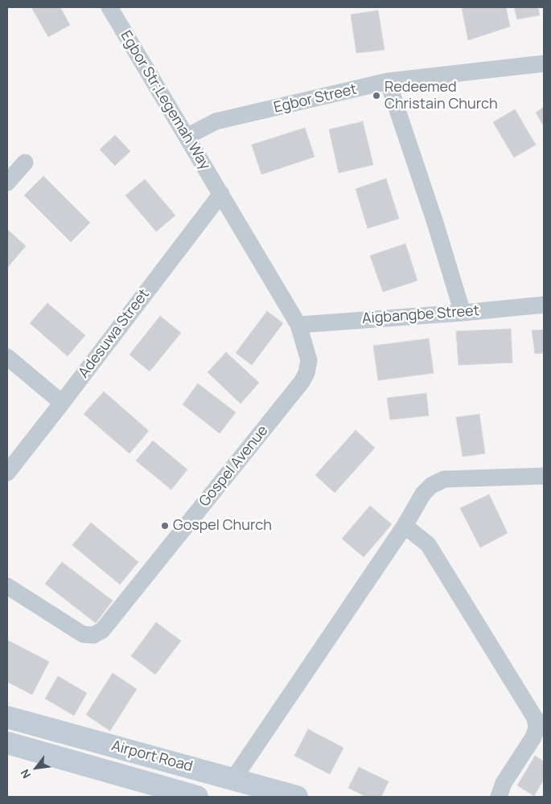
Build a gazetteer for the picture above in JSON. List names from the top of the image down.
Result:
{
  "streets": {
    "main road": ["Airport Road"],
    "street": [
      "Egbor Street",
      "Egbor Str;Legemah Way",
      "Aigbangbe Street",
      "Adesuwa Street",
      "Gospel Avenue"
    ]
  },
  "crossings": [
    ["Egbor Street", "Egbor Str;Legemah Way"],
    ["Egbor Str;Legemah Way", "Adesuwa Street"],
    ["Egbor Str;Legemah Way", "Gospel Avenue"],
    ["Aigbangbe Street", "Gospel Avenue"],
    ["Adesuwa Street", "Gospel Avenue"]
  ],
  "places": ["Redeemed Christain Church", "Gospel Church"],
  "north": "bottom left"
}
